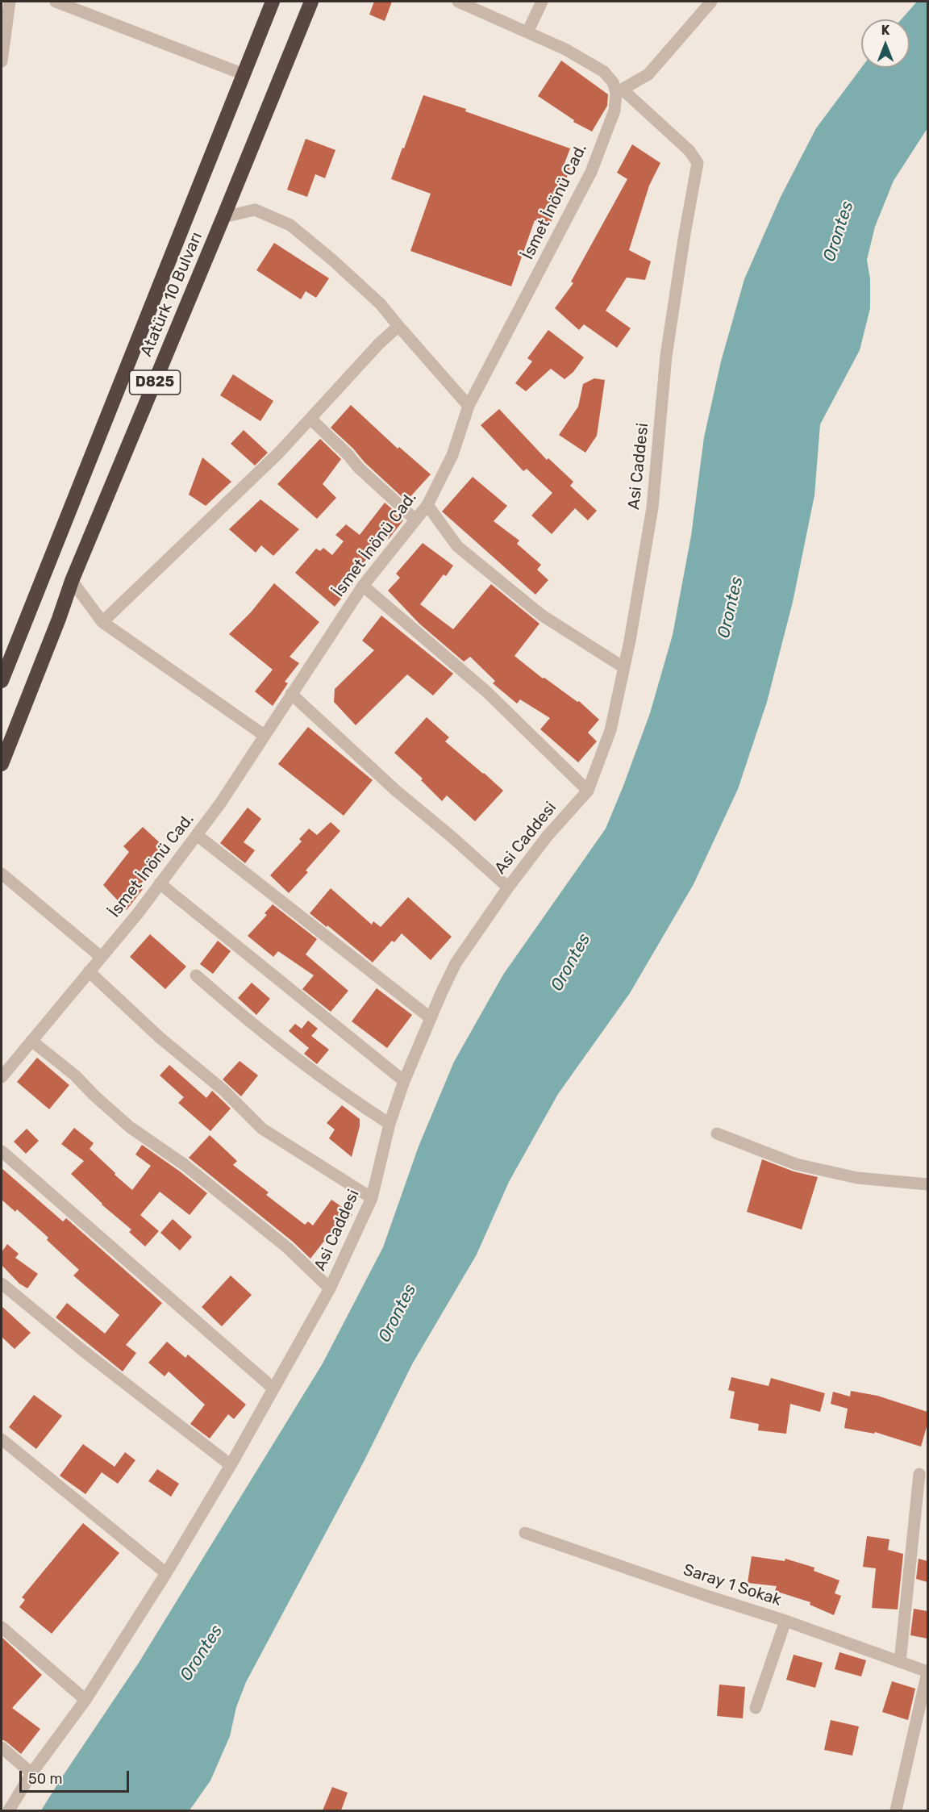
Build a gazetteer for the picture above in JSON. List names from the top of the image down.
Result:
{
  "streets": {
    "highway": ["Atatürk 10 Bulvarı", "D825"],
    "street": ["İsmet İnönü Cad.", "Asi Caddesi", "Saray 1 Sokak"]
  },
  "crossings": [
    ["İsmet İnönü Cad.", "Asi Caddesi"]
  ],
  "water": ["Orontes"],
  "scale_bar": "50 m",
  "north": "top"
}
